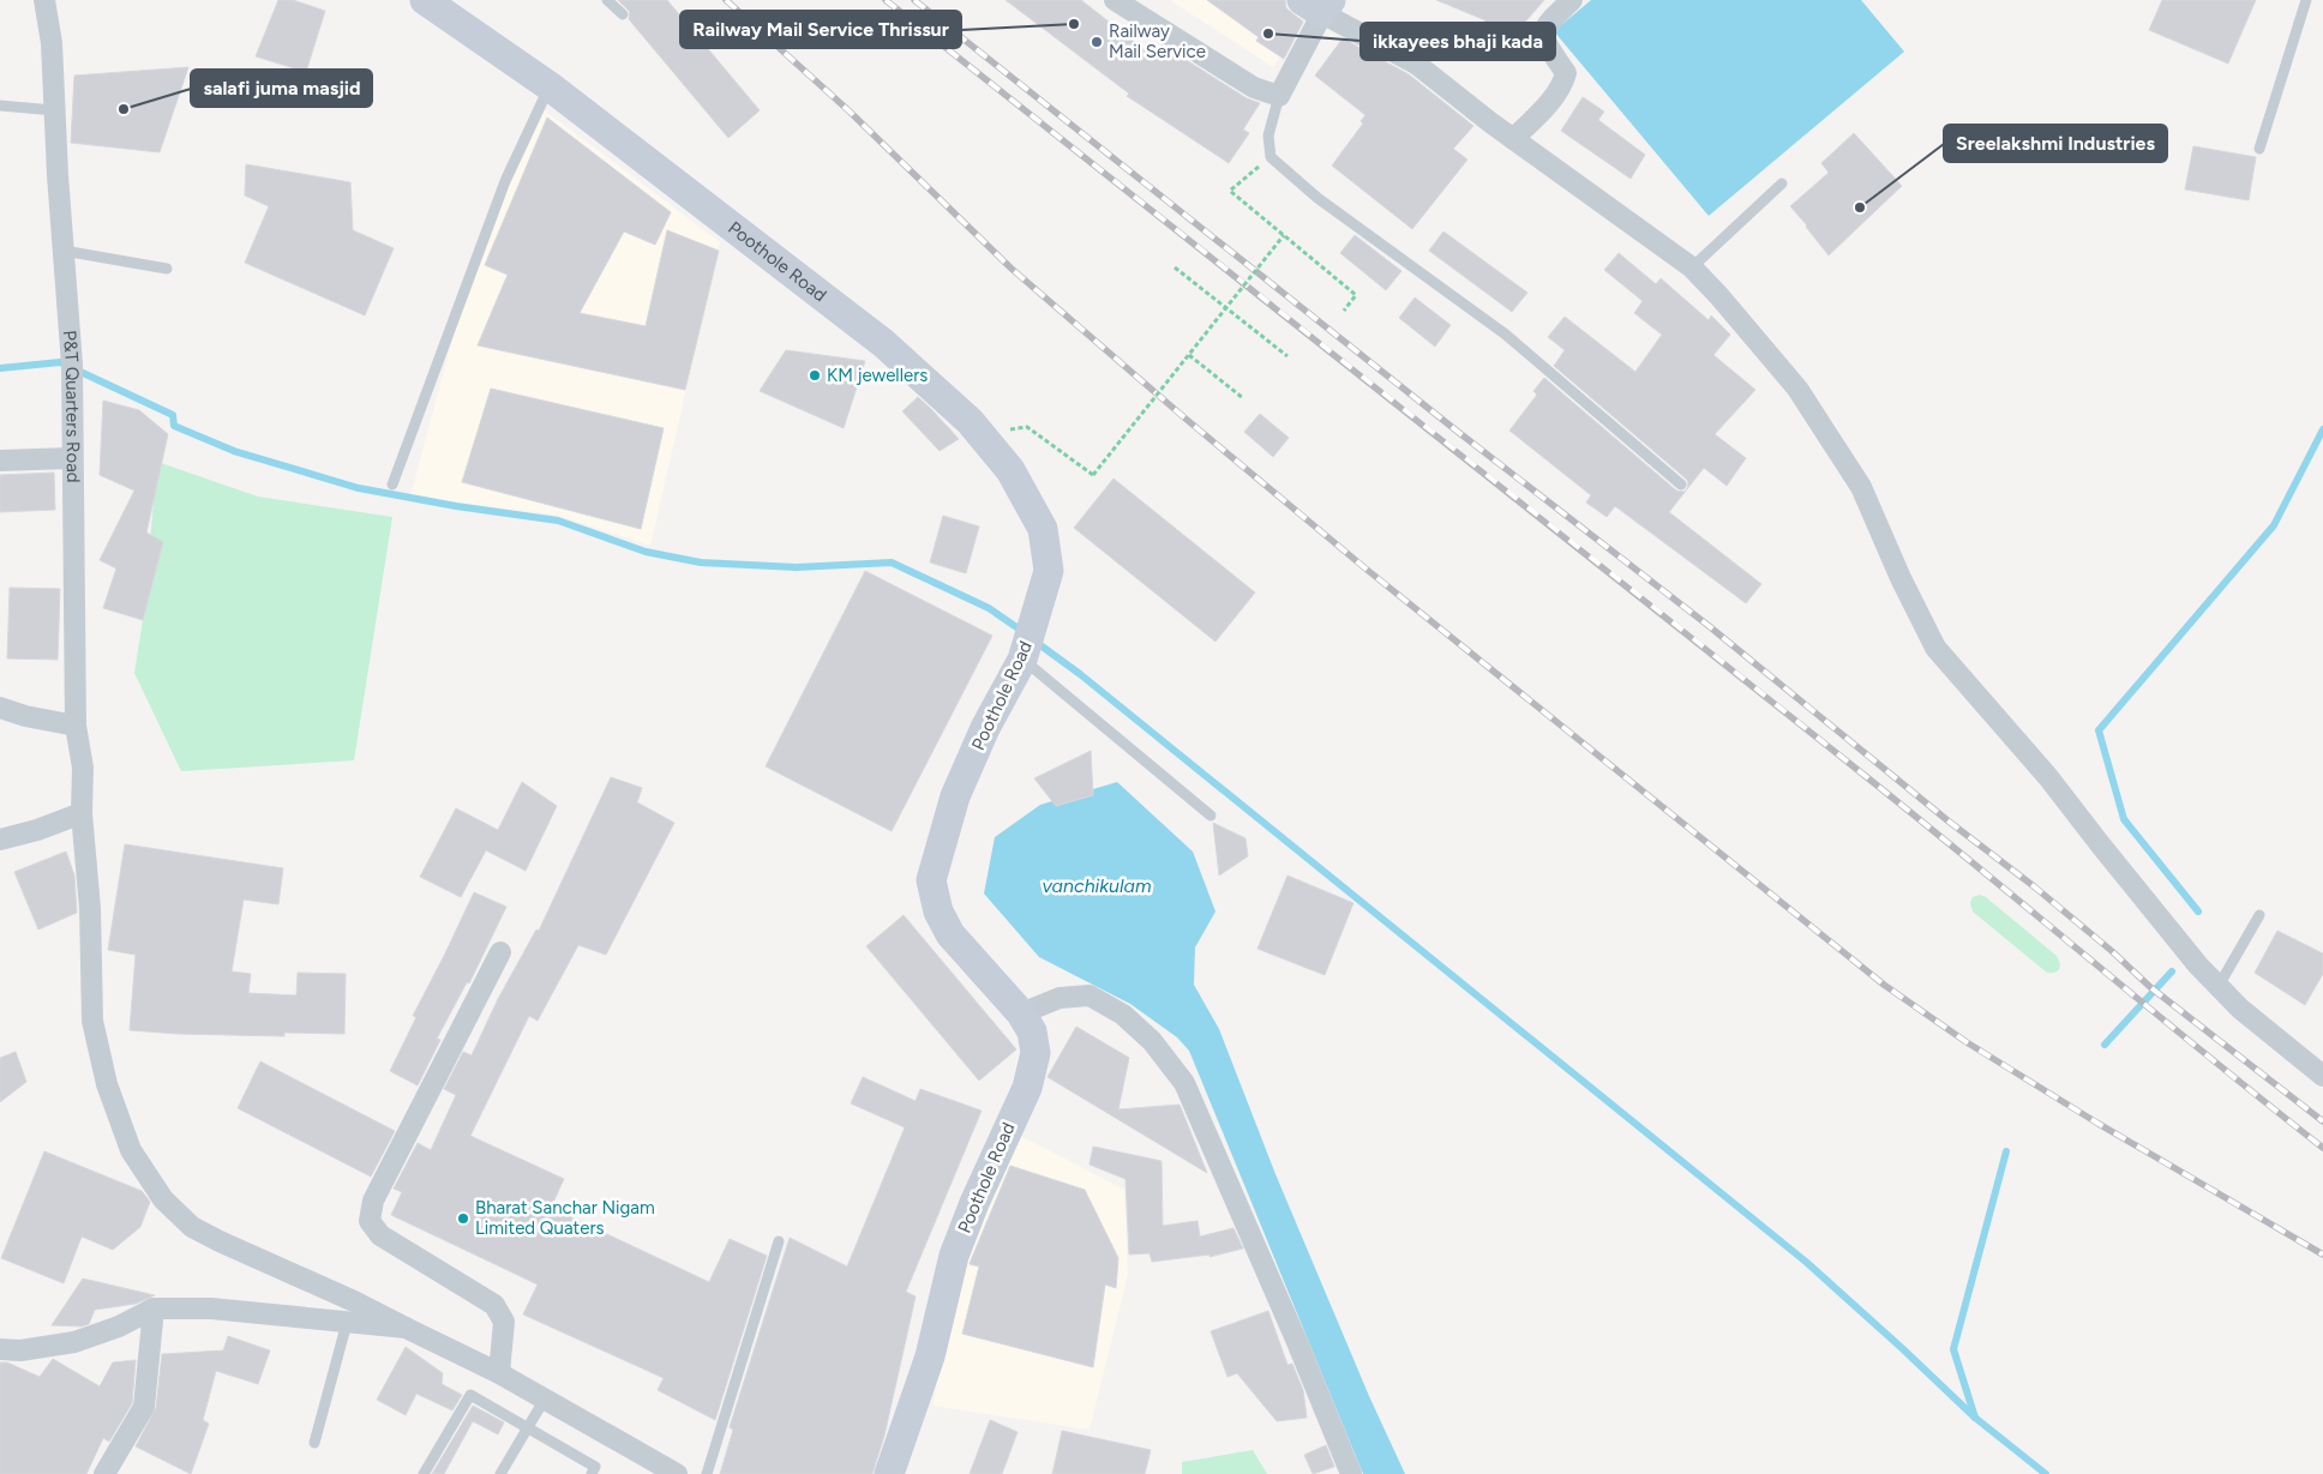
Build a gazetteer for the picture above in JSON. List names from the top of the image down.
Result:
{
  "streets": {
    "street": ["Poothole Road", "P&T Quarters Road"]
  },
  "water": ["vanchikulam"],
  "places": [
    "Railway Mail Service Thrissur",
    "ikkayees bhaji kada",
    "Railway Mail Service",
    "salafi juma masjid",
    "Sreelakshmi Industries",
    "KM jewellers",
    "Bharat Sanchar Nigam Limited Quaters"
  ]
}
